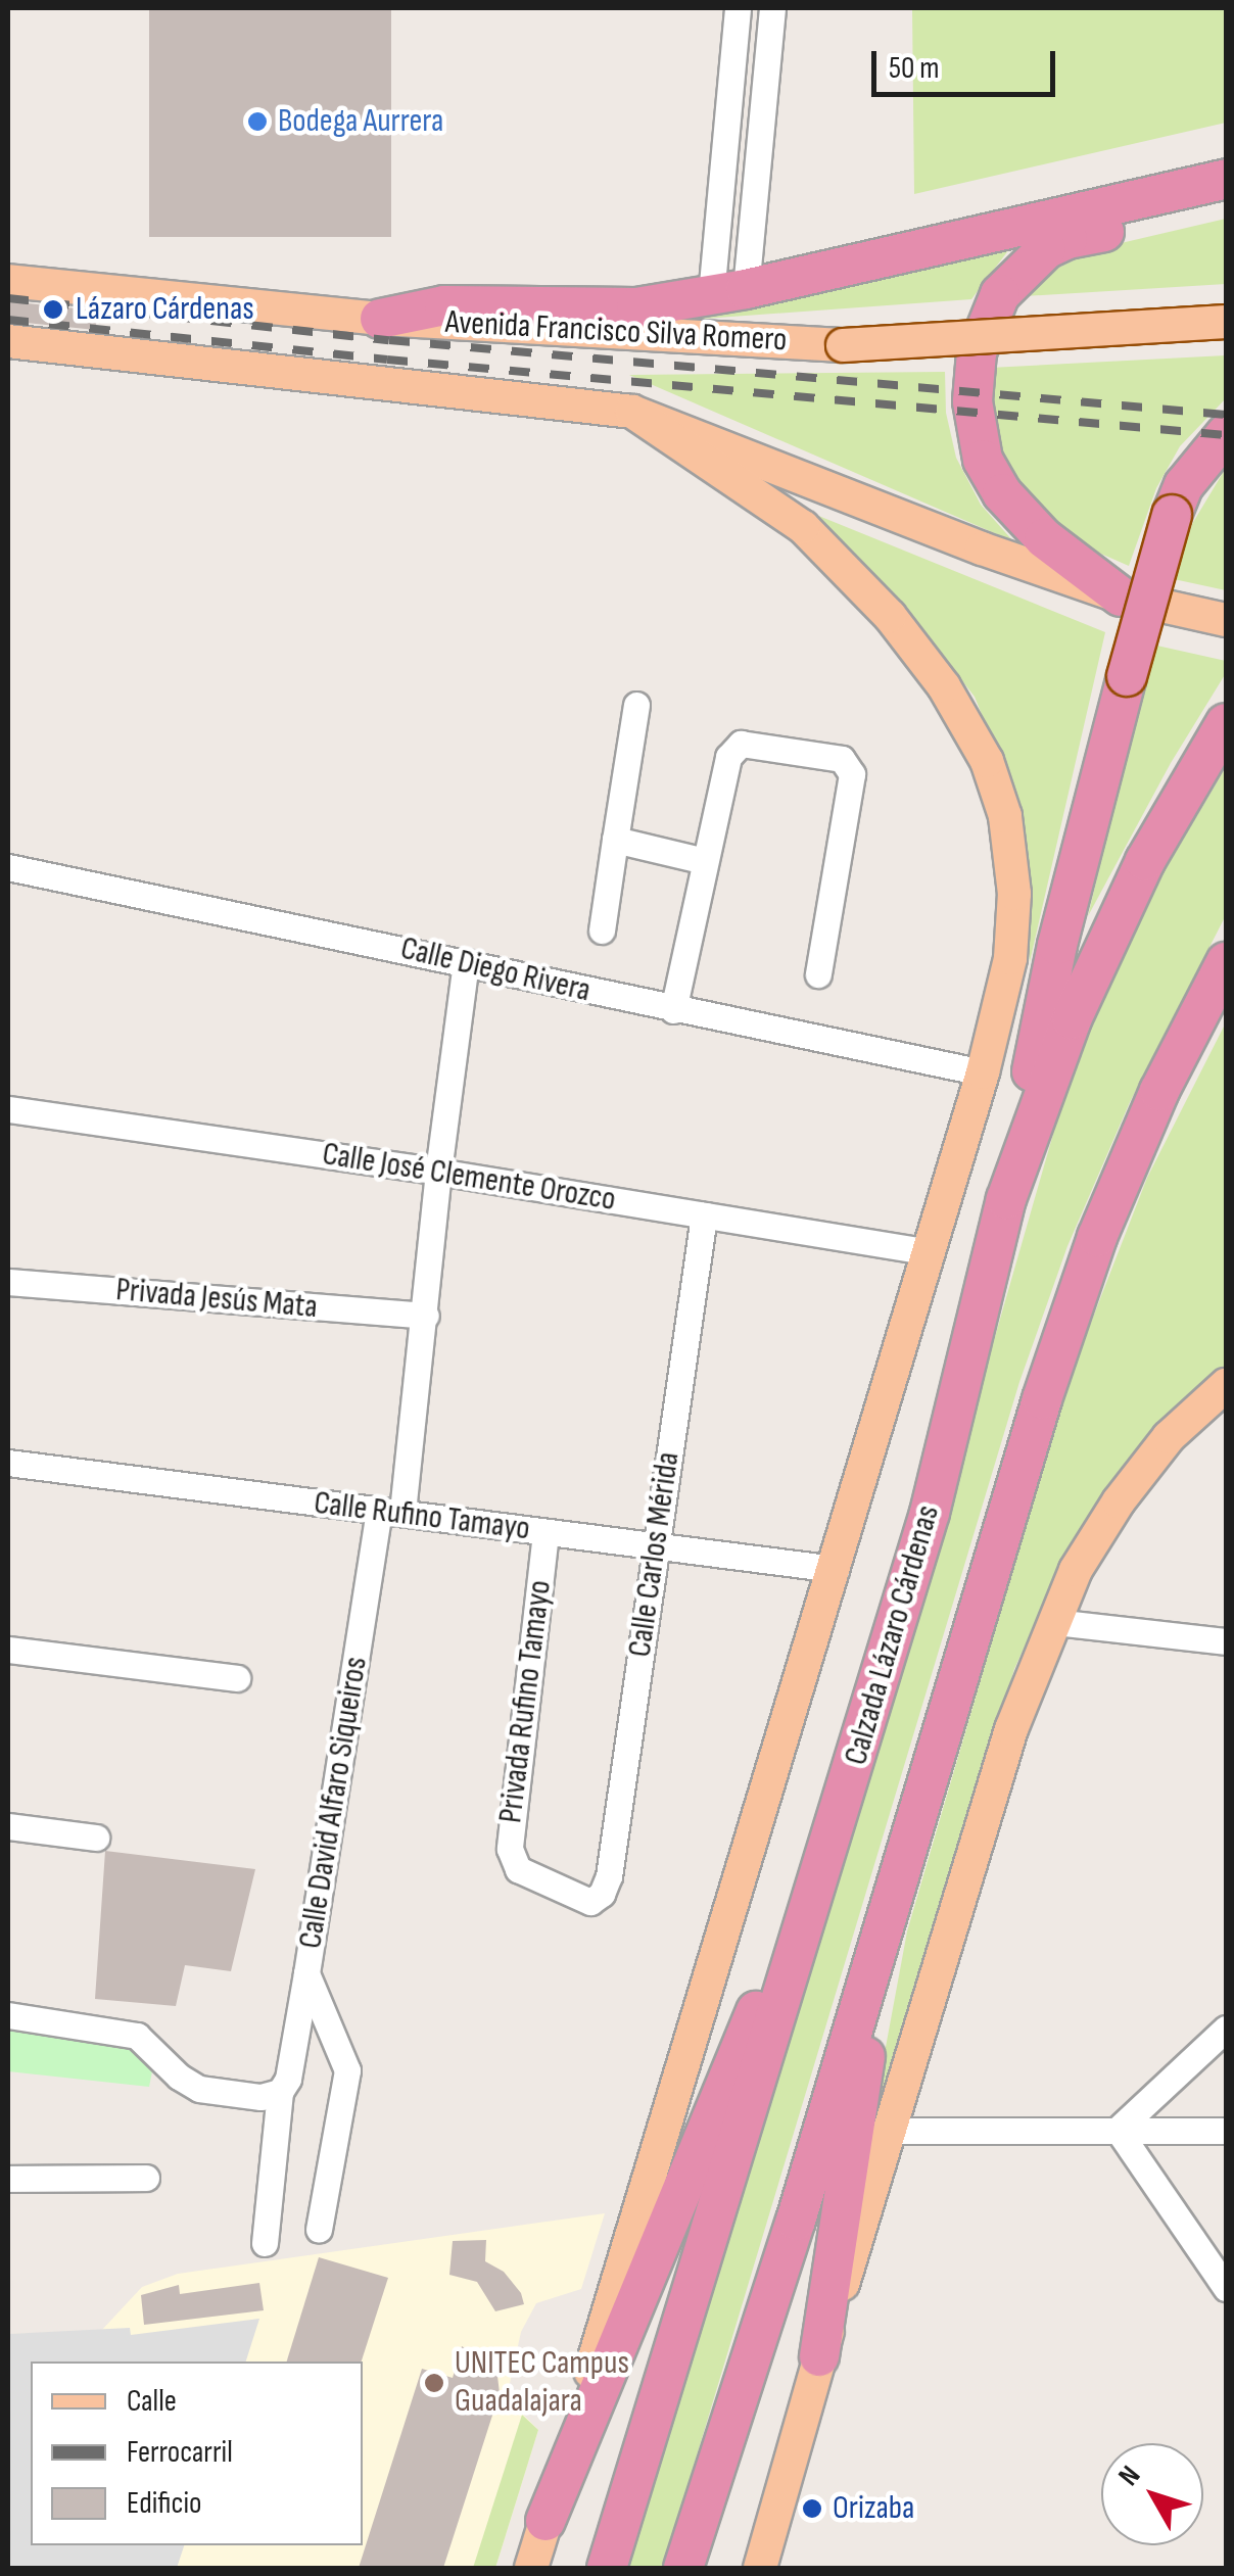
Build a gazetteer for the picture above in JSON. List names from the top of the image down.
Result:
{
  "streets": {
    "highway": ["Calzada Lázaro Cárdenas"],
    "main road": ["Avenida Francisco Silva Romero"],
    "street": [
      "Calle Diego Rivera",
      "Calle José Clemente Orozco",
      "Privada Jesús Mata",
      "Calle Rufino Tamayo",
      "Calle Carlos Mérida",
      "Privada Rufino Tamayo",
      "Calle David Alfaro Siqueiros"
    ]
  },
  "crossings": [
    ["Calle Diego Rivera", "Calle David Alfaro Siqueiros"],
    ["Calle José Clemente Orozco", "Calle Carlos Mérida"],
    ["Calle José Clemente Orozco", "Calle David Alfaro Siqueiros"],
    ["Privada Jesús Mata", "Calle David Alfaro Siqueiros"],
    ["Calle Rufino Tamayo", "Calle Carlos Mérida"],
    ["Calle Rufino Tamayo", "Privada Rufino Tamayo"],
    ["Calle Rufino Tamayo", "Calle David Alfaro Siqueiros"],
    ["Calle Carlos Mérida", "Privada Rufino Tamayo"]
  ],
  "places": [
    "Bodega Aurrera",
    "Lázaro Cárdenas",
    "UNITEC Campus Guadalajara",
    "Orizaba"
  ],
  "legend": ["Calle", "Ferrocarril", "Edificio"],
  "scale_bar": "50 m",
  "north": "top left"
}
